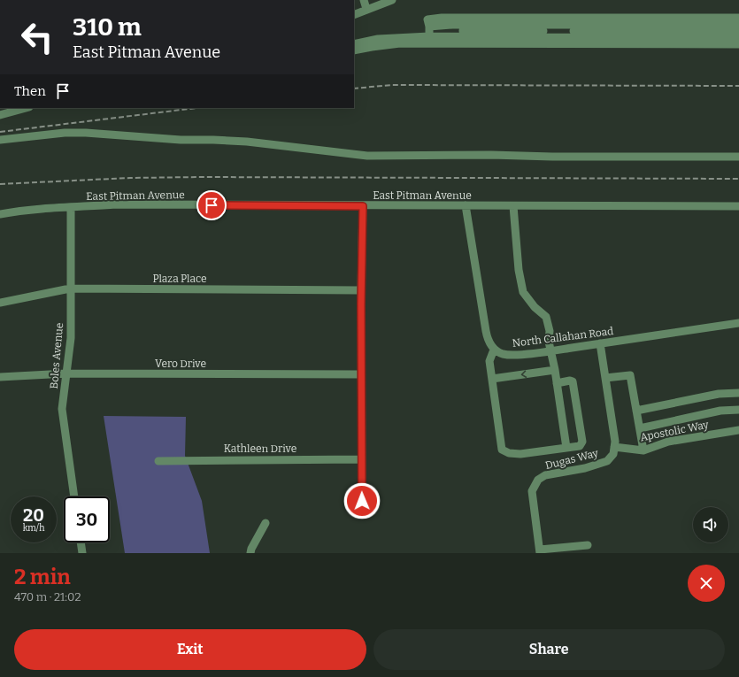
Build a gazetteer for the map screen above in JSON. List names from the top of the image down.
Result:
{
  "streets": {
    "street": [
      "East Pitman Avenue",
      "Plaza Place",
      "North Callahan Road",
      "Boles Avenue",
      "Vero Drive",
      "Apostolic Way",
      "Kathleen Drive",
      "Dugas Way"
    ]
  },
  "crossings": [
    ["East Pitman Avenue", "Boles Avenue"],
    ["Plaza Place", "Boles Avenue"],
    ["Boles Avenue", "Vero Drive"],
    ["Apostolic Way", "Dugas Way"]
  ],
  "page": {
    "turn": ["310 m", "East Pitman Avenue"],
    "then": "Then",
    "speed": "20 km/h",
    "limit": "30",
    "heading": ["2 min", "470 m · 21:02"],
    "buttons": ["Exit", "Share"]
  }
}
